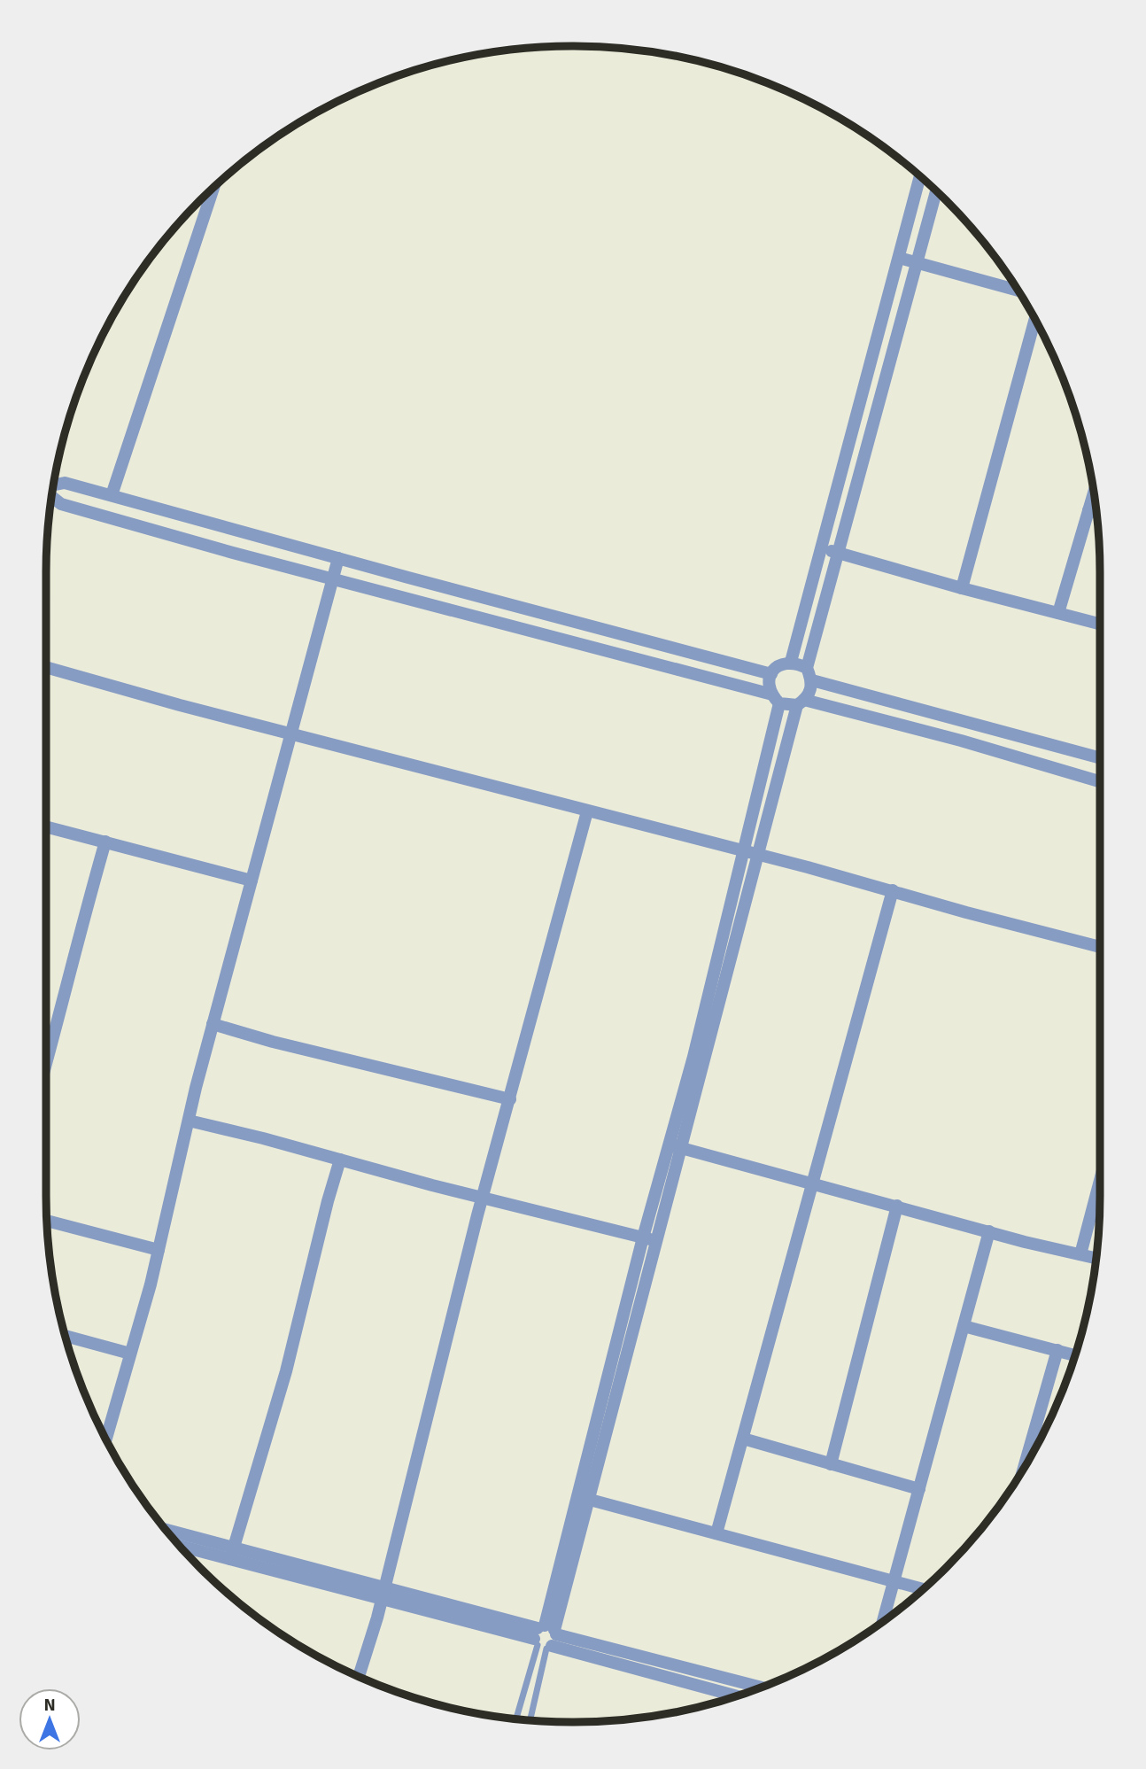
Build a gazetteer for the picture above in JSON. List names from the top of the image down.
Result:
{
  "north": "top"
}
